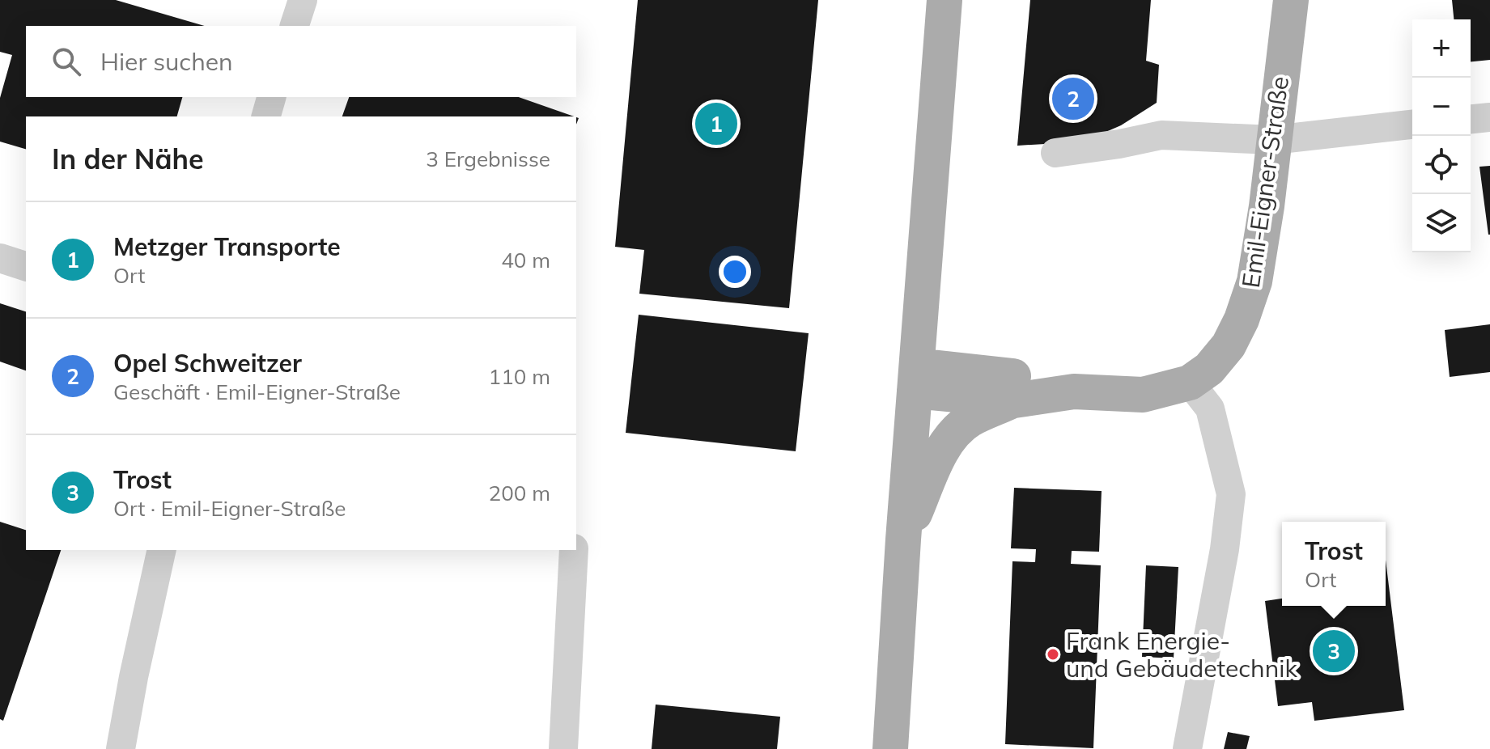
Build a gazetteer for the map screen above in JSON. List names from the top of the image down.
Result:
{
  "streets": {
    "main road": ["Emil-Eigner-Straße"]
  },
  "places": ["Frank Energie- und Gebäudetechnik"],
  "page": {
    "map_buttons": ["+", "−"],
    "search": "Hier suchen",
    "pins": ["2", "1", "3"],
    "heading": ["In der Nähe", "3 Ergebnisse"],
    "list": [
      {
        "mark": "1",
        "name": "Metzger Transporte",
        "note": "Ort",
        "value": "40 m"
      },
      {
        "mark": "2",
        "name": "Opel Schweitzer",
        "note": "Geschäft · Emil-Eigner-Straße",
        "value": "110 m"
      },
      {
        "mark": "3",
        "name": "Trost",
        "note": "Ort · Emil-Eigner-Straße",
        "value": "200 m"
      }
    ],
    "popup": ["Trost", "Ort"]
  }
}
